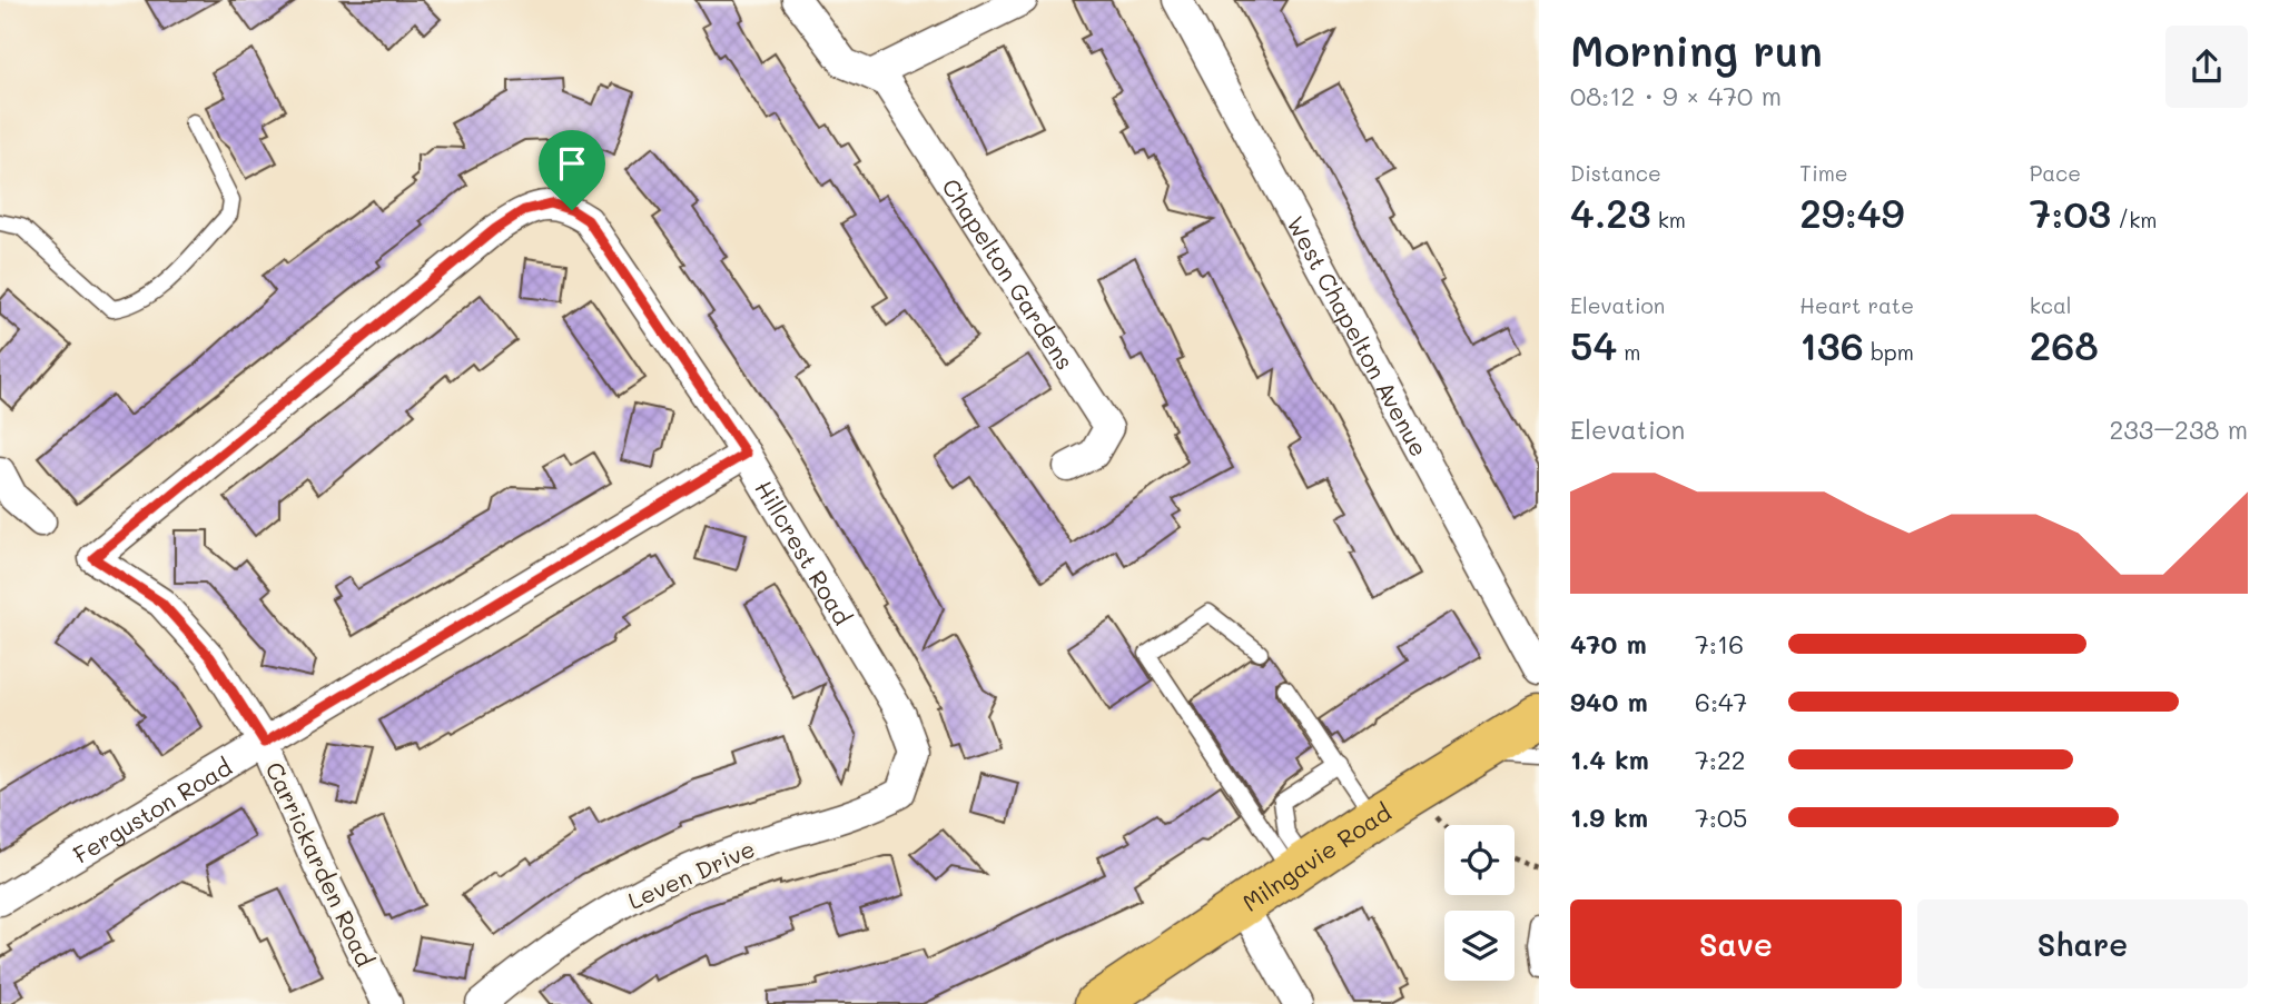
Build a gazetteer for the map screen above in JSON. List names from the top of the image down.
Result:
{
  "streets": {
    "main road": ["Milngavie Road"],
    "street": [
      "Chapelton Gardens",
      "West Chapelton Avenue",
      "Hillcrest Road",
      "Ferguston Road",
      "Carrickarden Road",
      "Leven Drive"
    ]
  },
  "crossings": [
    ["Hillcrest Road", "Ferguston Road"],
    ["Hillcrest Road", "Carrickarden Road"],
    ["Hillcrest Road", "Leven Drive"],
    ["Ferguston Road", "Carrickarden Road"]
  ],
  "page": {
    "heading": ["Morning run", "08:12 · 9 × 470 m"],
    "stats": [
      ["Distance", "4.23 km"],
      ["Time", "29:49"],
      ["Pace", "7:03 /km"],
      ["Elevation", "54 m"],
      ["Heart rate", "136 bpm"],
      ["kcal", "268"]
    ],
    "chart": ["Elevation", "233–238 m"],
    "list": [
      {
        "name": "470 m",
        "note": "7:16"
      },
      {
        "name": "940 m",
        "note": "6:47"
      },
      {
        "name": "1.4 km",
        "note": "7:22"
      },
      {
        "name": "1.9 km",
        "note": "7:05"
      }
    ],
    "buttons": ["Save", "Share"]
  }
}
